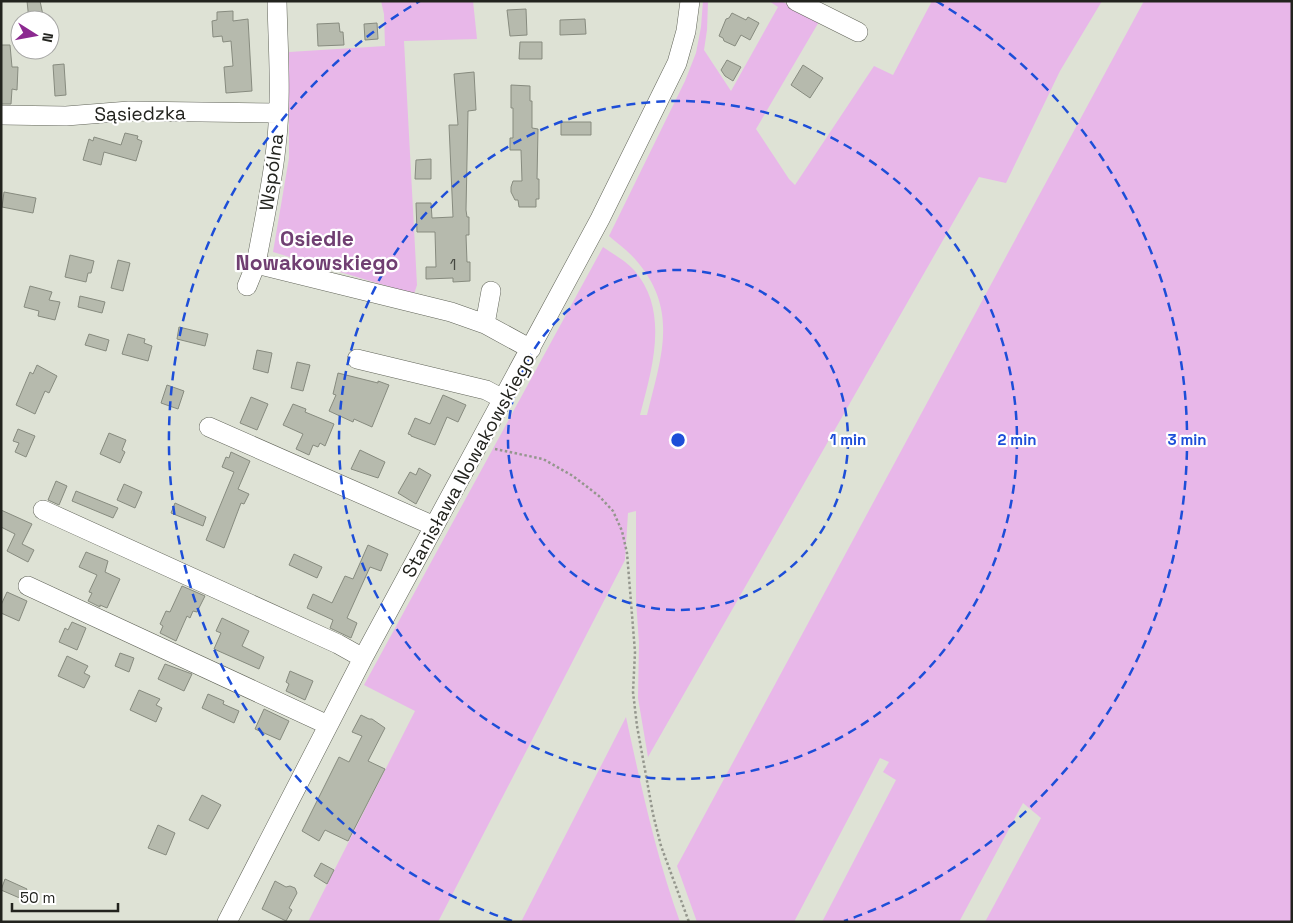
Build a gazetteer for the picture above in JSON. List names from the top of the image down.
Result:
{
  "streets": {
    "street": ["Sąsiedzka", "Wspólna", "Stanisława Nowakowskiego"]
  },
  "crossings": [
    ["Sąsiedzka", "Wspólna"]
  ],
  "districts": ["Osiedle Nowakowskiego"],
  "house_numbers": ["1"],
  "scale_bar": "50 m",
  "north": "right",
  "rings": ["1 min", "2 min", "3 min"]
}
